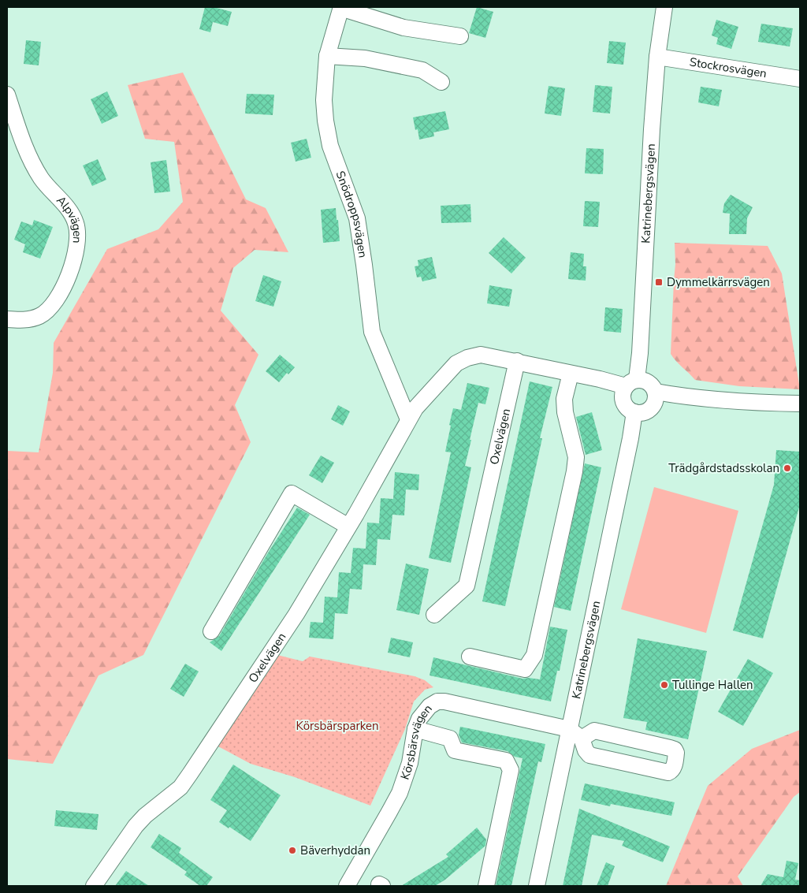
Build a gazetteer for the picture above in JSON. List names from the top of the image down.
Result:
{
  "streets": {
    "street": [
      "Stockrosvägen",
      "Katrinebergsvägen",
      "Snödroppsvägen",
      "Alpvägen",
      "Oxelvägen",
      "Körsbärsvägen"
    ]
  },
  "crossings": [
    ["Stockrosvägen", "Katrinebergsvägen"],
    ["Katrinebergsvägen", "Körsbärsvägen"],
    ["Snödroppsvägen", "Oxelvägen"]
  ],
  "parks": ["Körsbärsparken"],
  "places": {
    "transit": ["Dymmelkärrsvägen"],
    "other": ["Trädgårdstadsskolan", "Tullinge Hallen", "Bäverhyddan"]
  }
}
